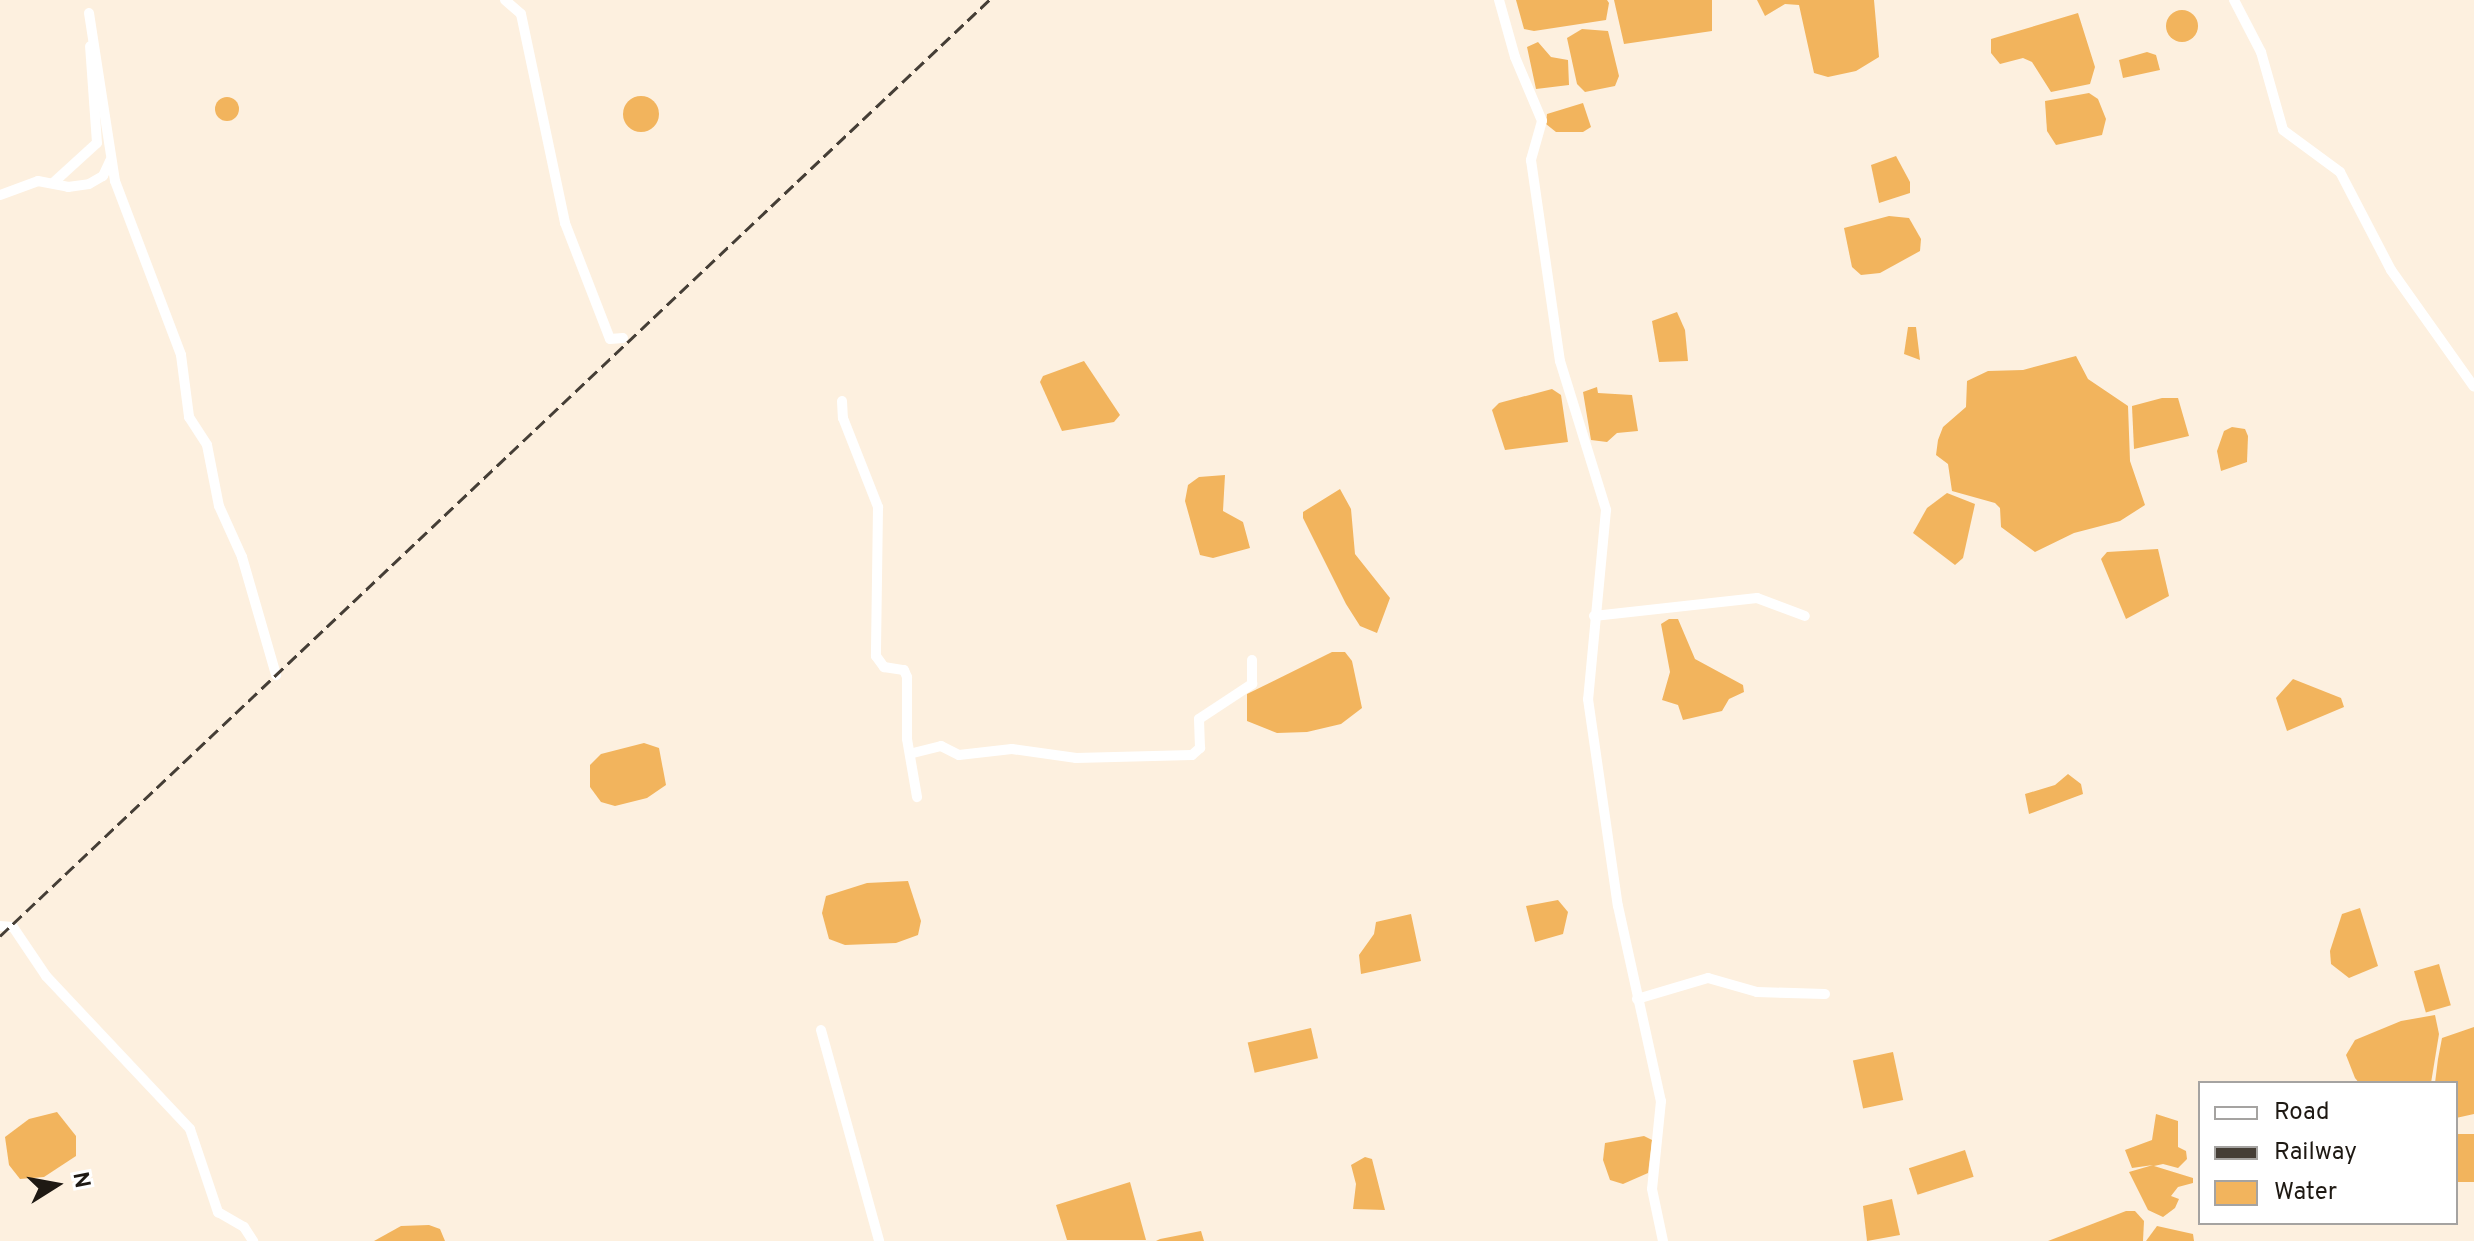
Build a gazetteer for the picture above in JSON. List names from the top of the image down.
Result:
{
  "legend": ["Road", "Railway", "Water"],
  "north": "right"
}
